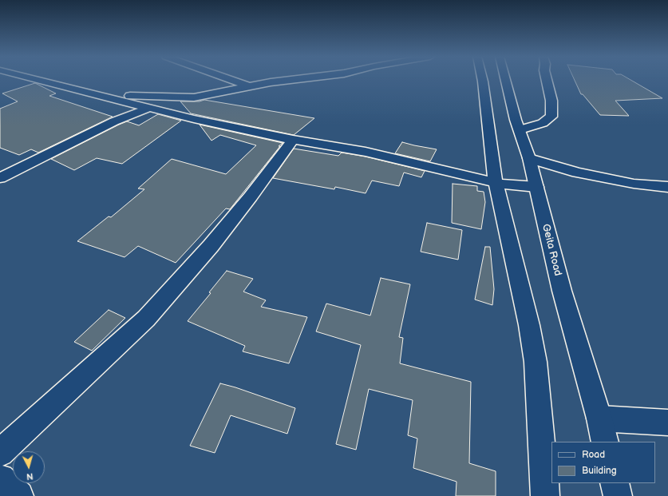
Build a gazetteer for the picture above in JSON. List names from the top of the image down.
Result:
{
  "streets": {
    "main road": ["Geita Road"]
  },
  "legend": ["Road", "Building"],
  "north": "bottom"
}
